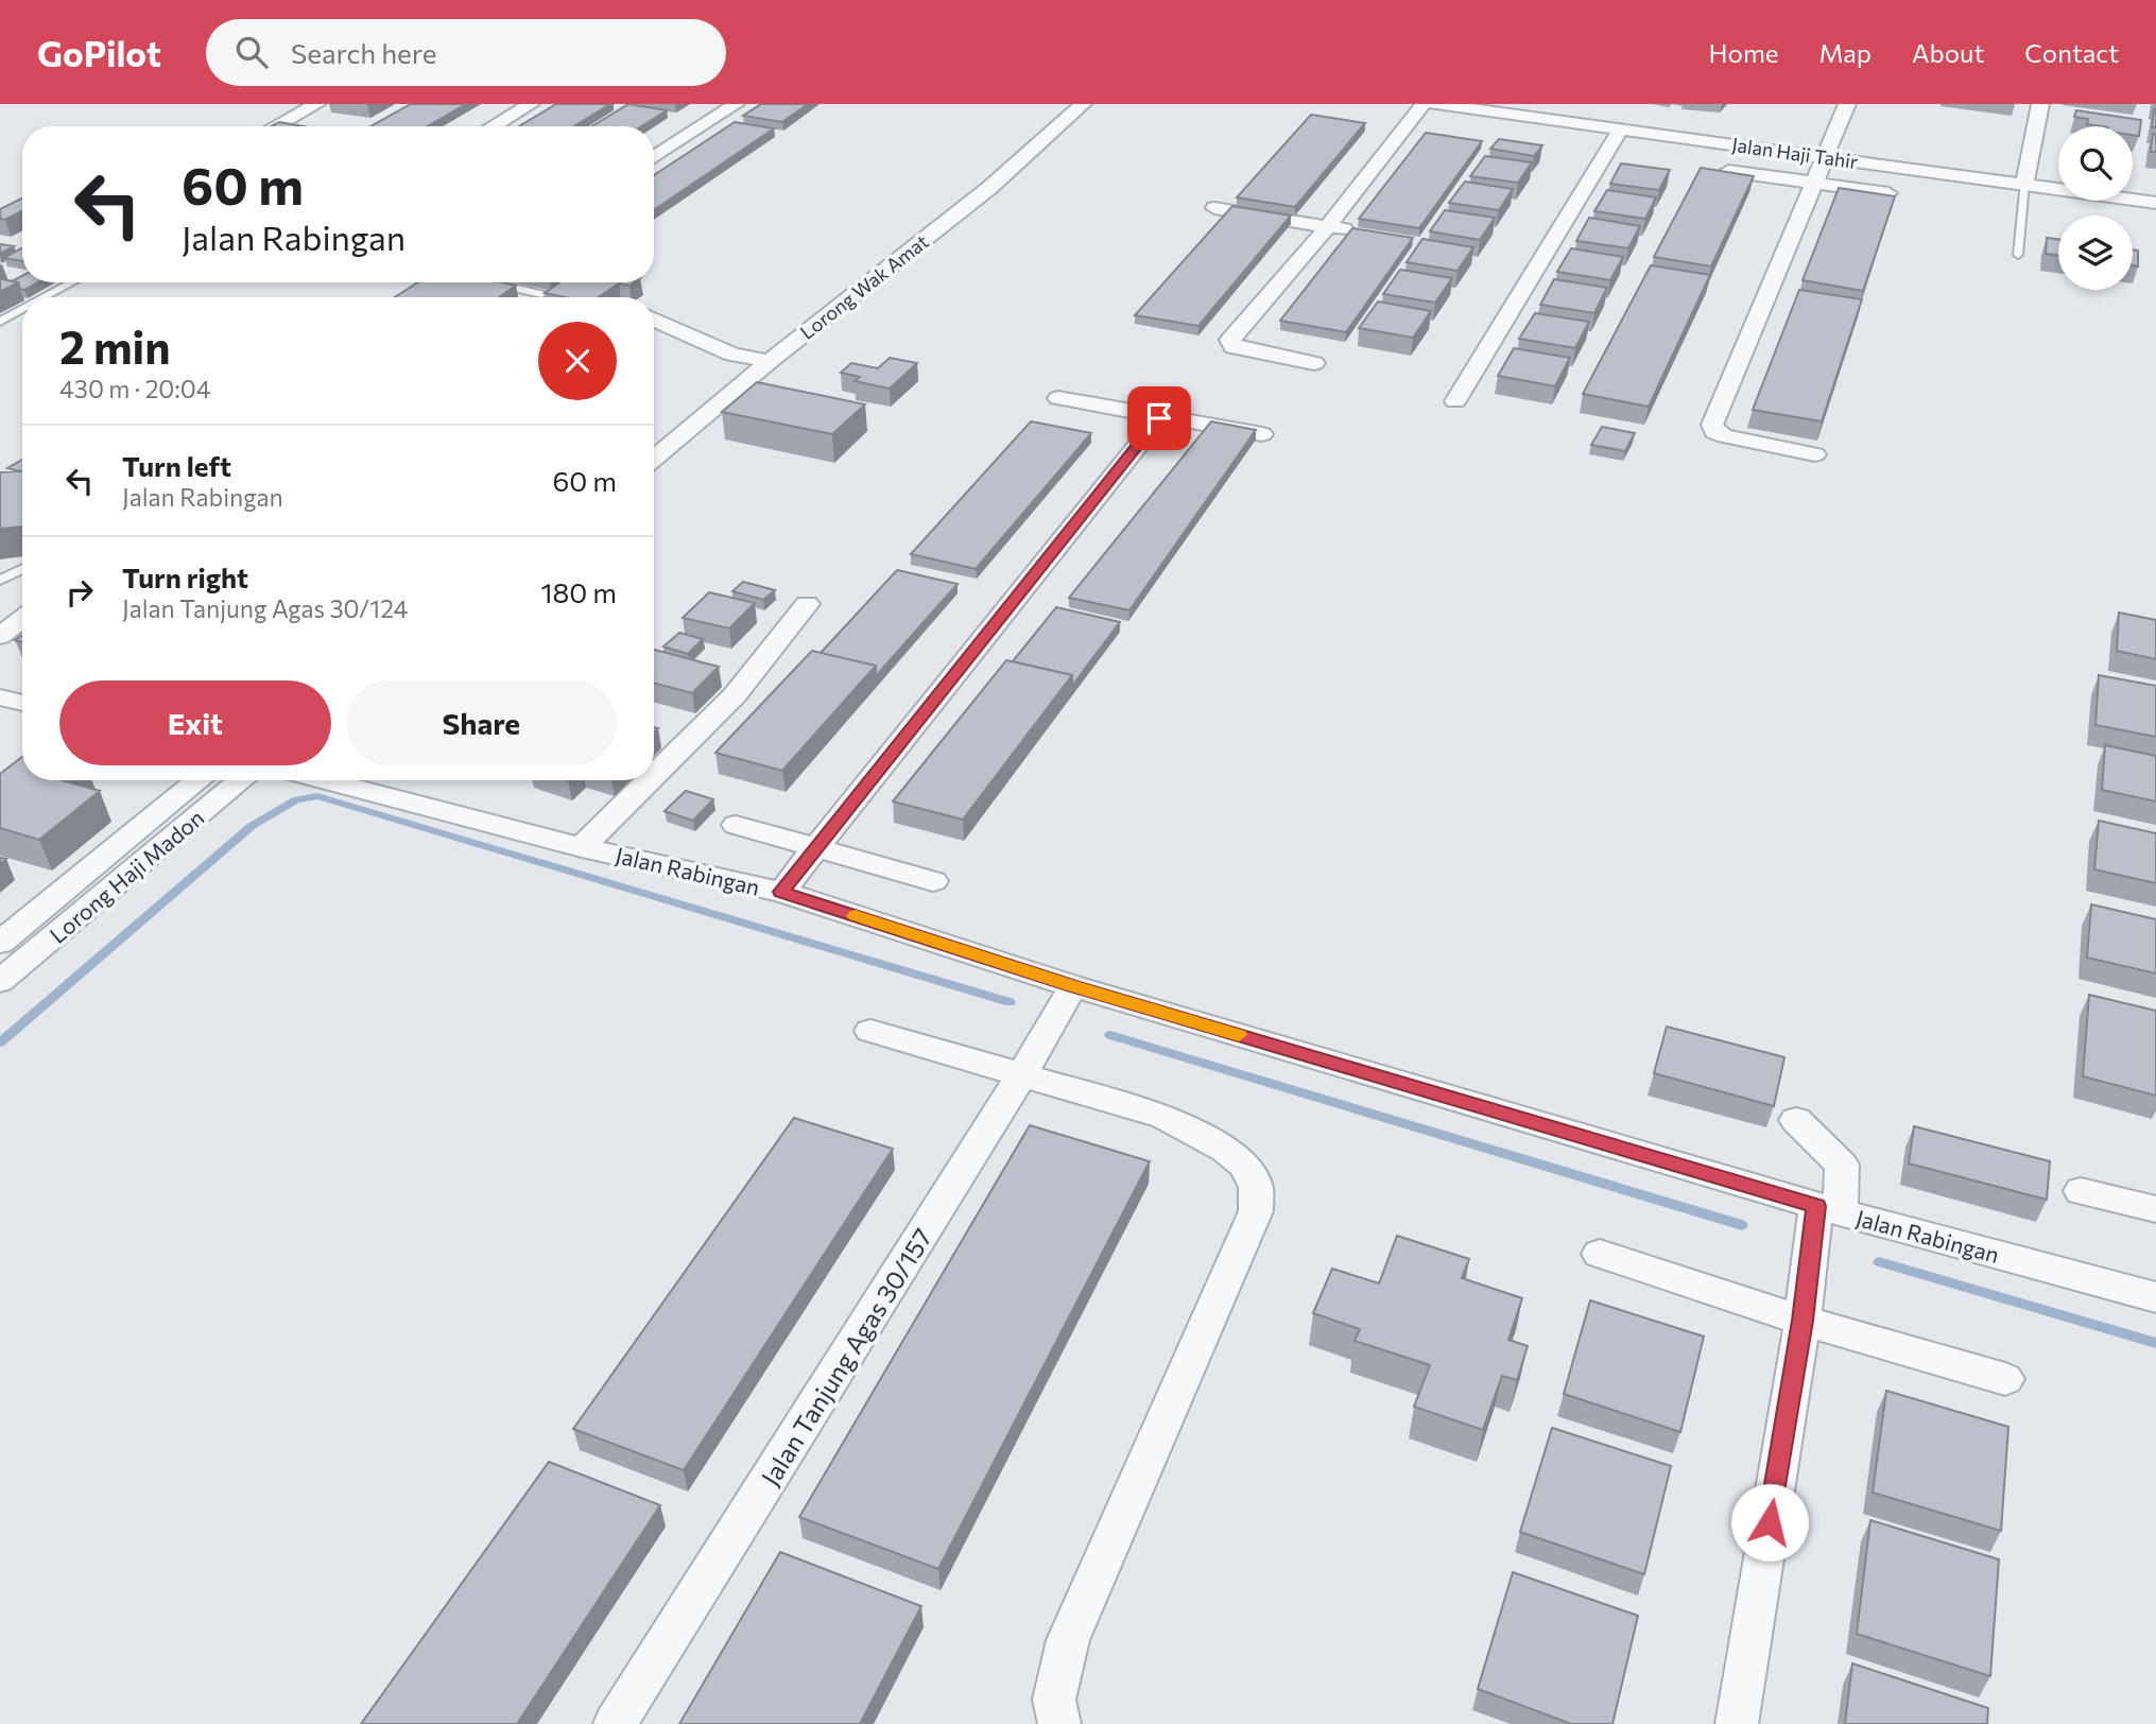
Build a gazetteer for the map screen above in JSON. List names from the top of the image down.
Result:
{
  "streets": {
    "street": [
      "Jalan Haji Tahir",
      "Lorong Wak Amat",
      "Jalan Rabingan",
      "Lorong Haji Madon",
      "Jalan Tanjung Agas 30/157"
    ]
  },
  "crossings": [
    ["Jalan Rabingan", "Jalan Tanjung Agas 30/157"]
  ],
  "page": {
    "header": "GoPilot",
    "search": "Search here",
    "nav": [
      "Home",
      "Map",
      "About",
      "Contact"
    ],
    "turn": ["60 m", "Jalan Rabingan"],
    "heading": ["2 min", "430 m · 20:04"],
    "list": [
      {
        "name": "Turn left",
        "note": "Jalan Rabingan",
        "value": "60 m"
      },
      {
        "name": "Turn right",
        "note": "Jalan Tanjung Agas 30/124",
        "value": "180 m"
      }
    ],
    "buttons": ["Exit", "Share"]
  }
}
